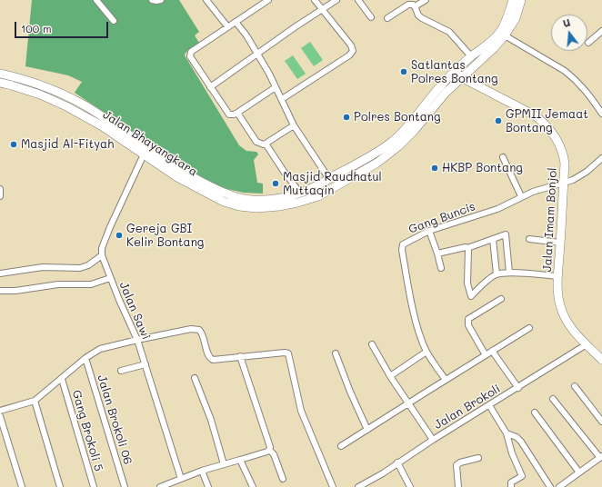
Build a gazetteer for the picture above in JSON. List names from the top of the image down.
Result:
{
  "streets": {
    "main road": ["Jalan Bhayangkara", "Jalan Imam Bonjol"],
    "street": [
      "Gang Buncis",
      "Jalan Sawi",
      "Jalan Brokoli",
      "Jalan Brokoli 06",
      "Gang Brokoli 5"
    ]
  },
  "crossings": [
    ["Jalan Bhayangkara", "Jalan Imam Bonjol"],
    ["Gang Buncis", "Jalan Imam Bonjol"],
    ["Jalan Imam Bonjol", "Jalan Brokoli"]
  ],
  "places": [
    "Satlantas Polres Bontang",
    "Polres Bontang",
    "GPMII Jemaat Bontang",
    "Masjid Al-Fityah",
    "HKBP Bontang",
    "Masjid Raudhatul Muttaqin",
    "Gereja GBI Kelir Bontang"
  ],
  "scale_bar": "100 m",
  "north": "top"
}
